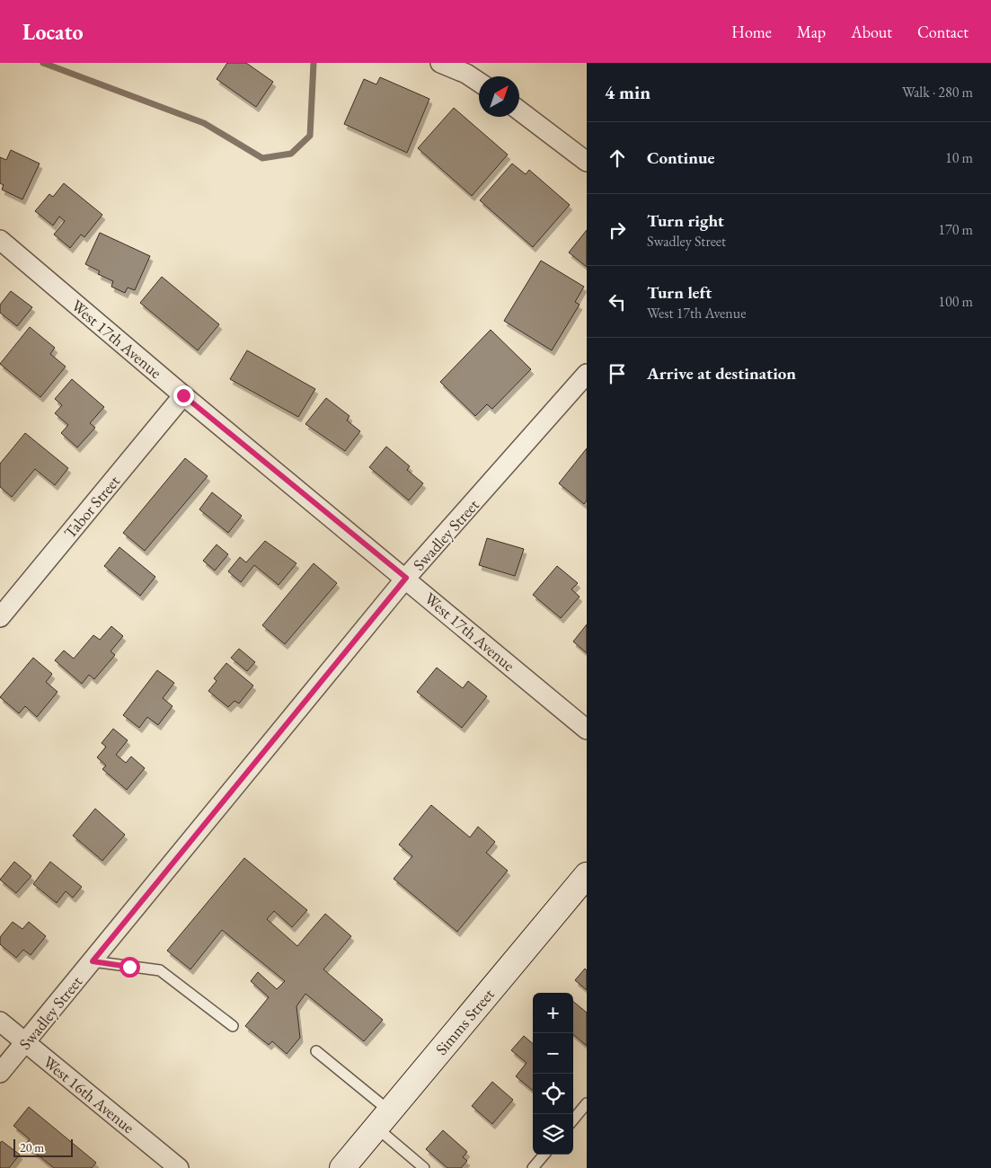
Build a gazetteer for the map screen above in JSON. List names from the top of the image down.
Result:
{
  "streets": {
    "street": [
      "West 17th Avenue",
      "Tabor Street",
      "Swadley Street",
      "Simms Street",
      "West 16th Avenue"
    ]
  },
  "crossings": [
    ["West 17th Avenue", "Tabor Street"],
    ["West 17th Avenue", "Swadley Street"],
    ["Swadley Street", "West 16th Avenue"]
  ],
  "scale_bar": "20 m",
  "north": "top right",
  "page": {
    "header": "Locato",
    "nav": [
      "Home",
      "Map",
      "About",
      "Contact"
    ],
    "heading": ["4 min", "Walk · 280 m"],
    "list": [
      ["Continue", "10 m"],
      ["Turn right", "Swadley Street", "170 m"],
      ["Turn left", "West 17th Avenue", "100 m"],
      "Arrive at destination"
    ],
    "map_buttons": ["+", "−"],
    "scale": "20 m"
  }
}
